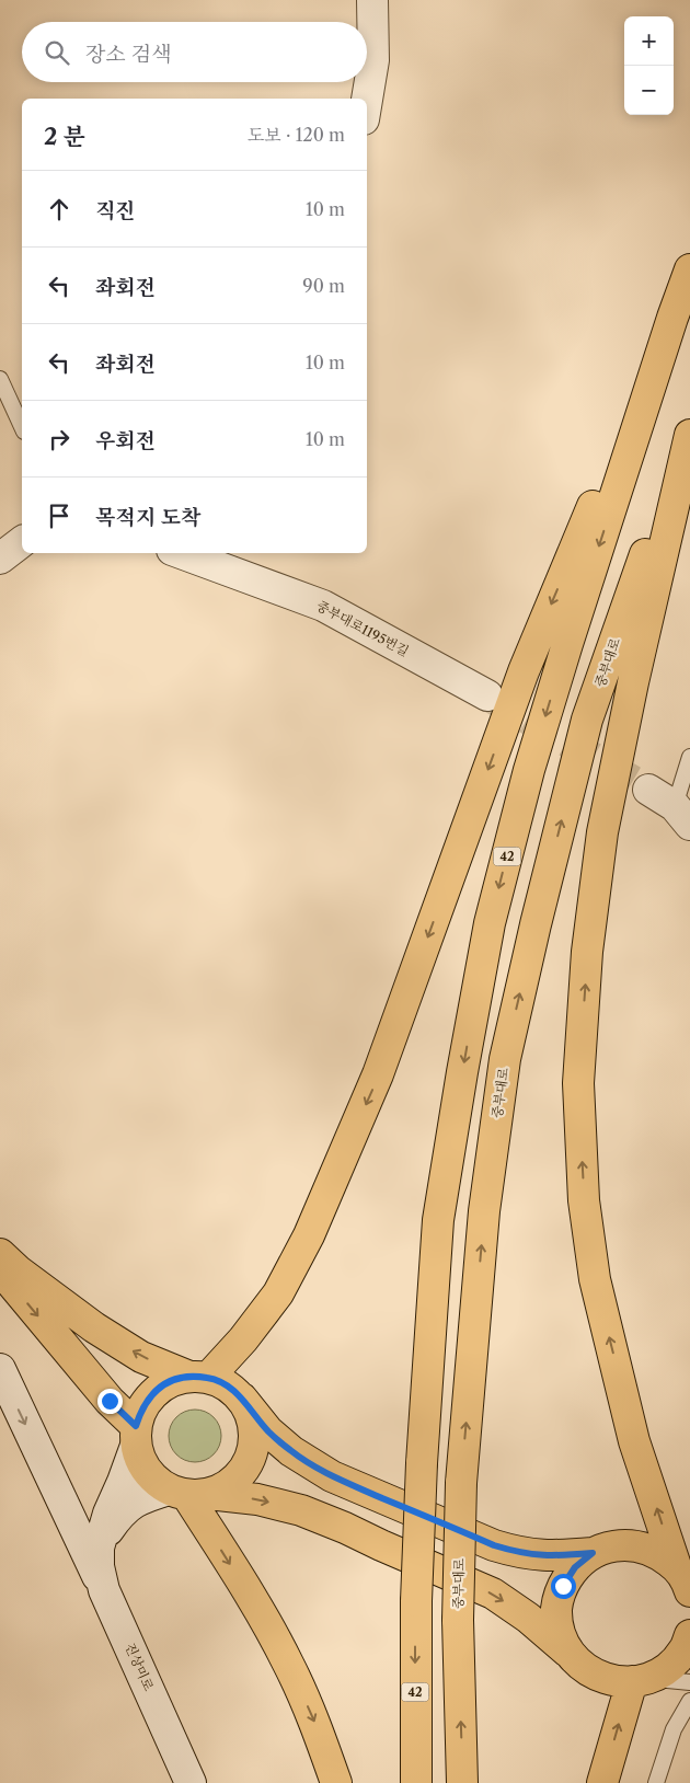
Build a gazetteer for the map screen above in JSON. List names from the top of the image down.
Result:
{
  "streets": {
    "main road": ["중부대로", "42"],
    "street": ["중부대로1195번길", "진상미로"]
  },
  "page": {
    "map_buttons": ["+", "−"],
    "search": "장소 검색",
    "heading": ["2 분", "도보 · 120 m"],
    "list": [
      ["직진", "10 m"],
      ["좌회전", "90 m"],
      ["좌회전", "10 m"],
      ["우회전", "10 m"],
      "목적지 도착"
    ]
  }
}
